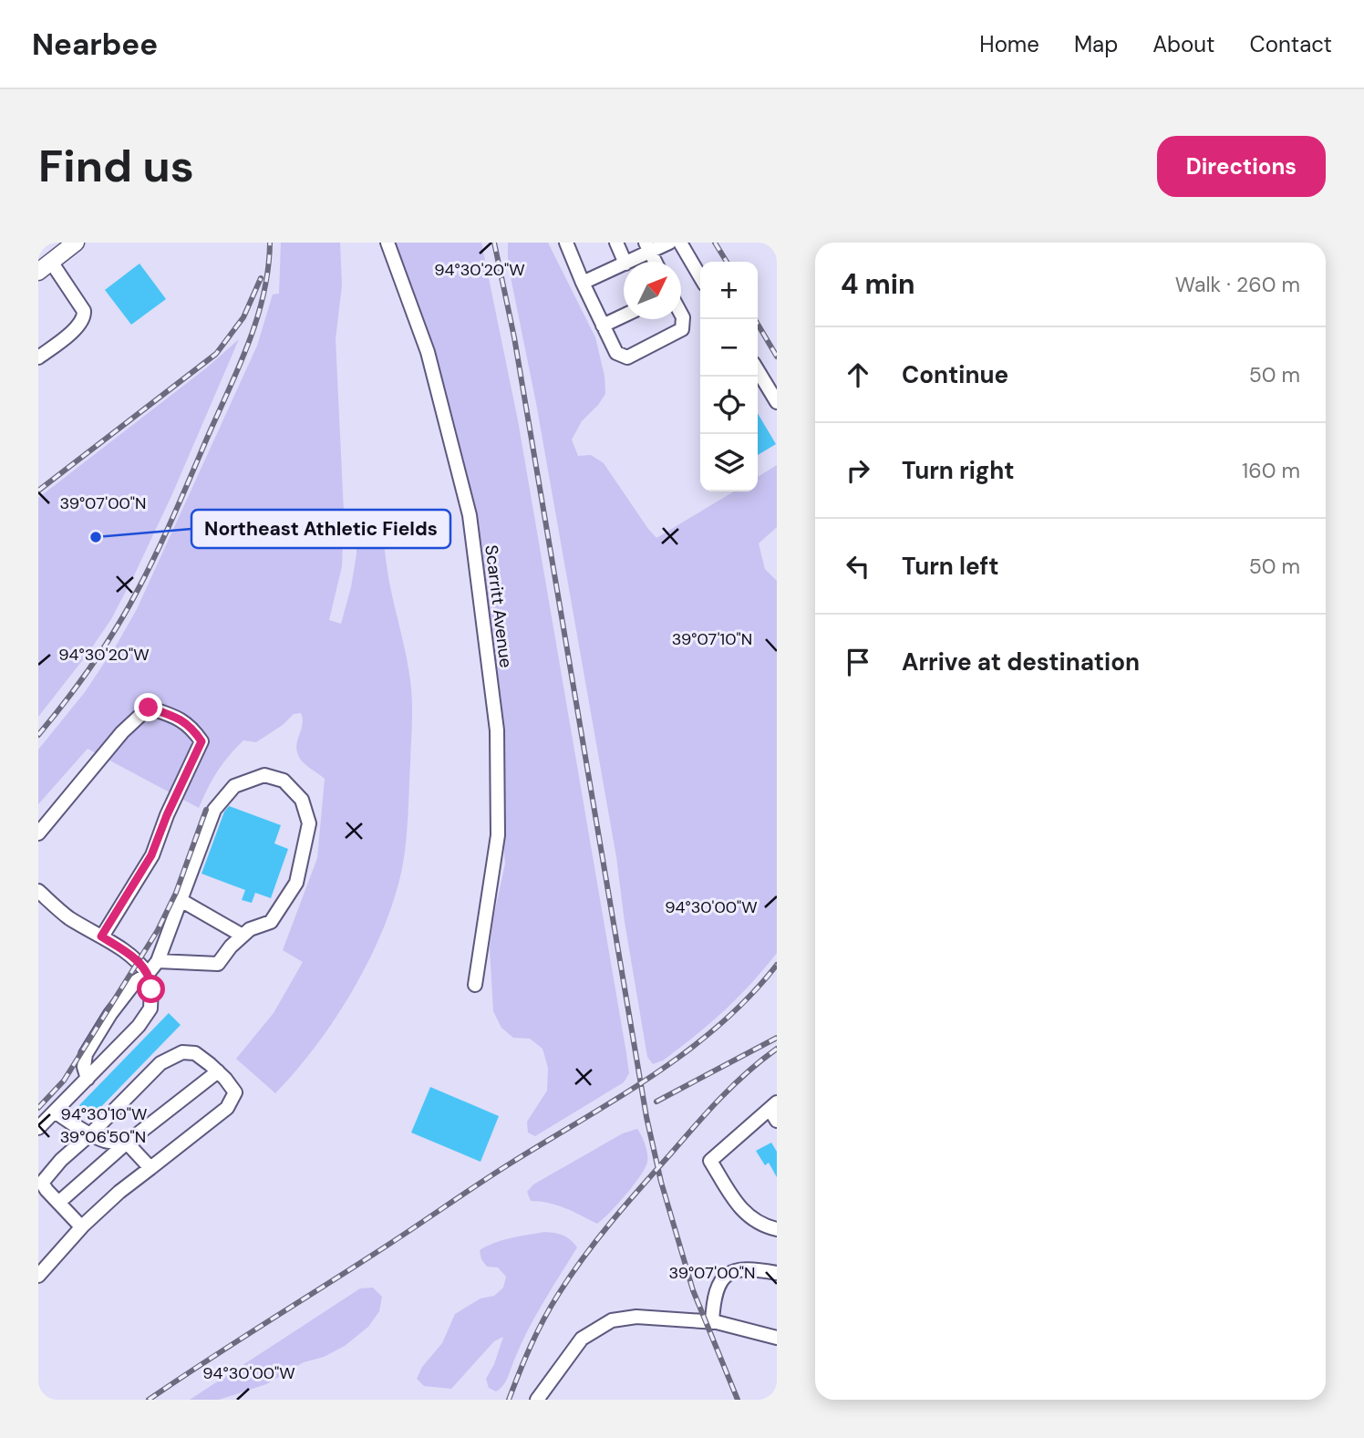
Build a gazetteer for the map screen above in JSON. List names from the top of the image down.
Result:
{
  "streets": {
    "street": ["Scarritt Avenue"]
  },
  "places": ["Northeast Athletic Fields"],
  "north": "top right",
  "page": {
    "header": "Nearbee",
    "nav": [
      "Home",
      "Map",
      "About",
      "Contact"
    ],
    "buttons": "Directions",
    "title": "Find us",
    "heading": ["4 min", "Walk · 260 m"],
    "map_buttons": ["+", "−"],
    "list": [
      ["Continue", "50 m"],
      ["Turn right", "160 m"],
      ["Turn left", "50 m"],
      "Arrive at destination"
    ]
  },
  "coordinates": [
    "94°30'20\"W",
    "39°07'00\"N",
    "39°07'10\"N",
    "94°30'00\"W",
    "94°30'10\"W",
    "39°06'50\"N"
  ]
}
